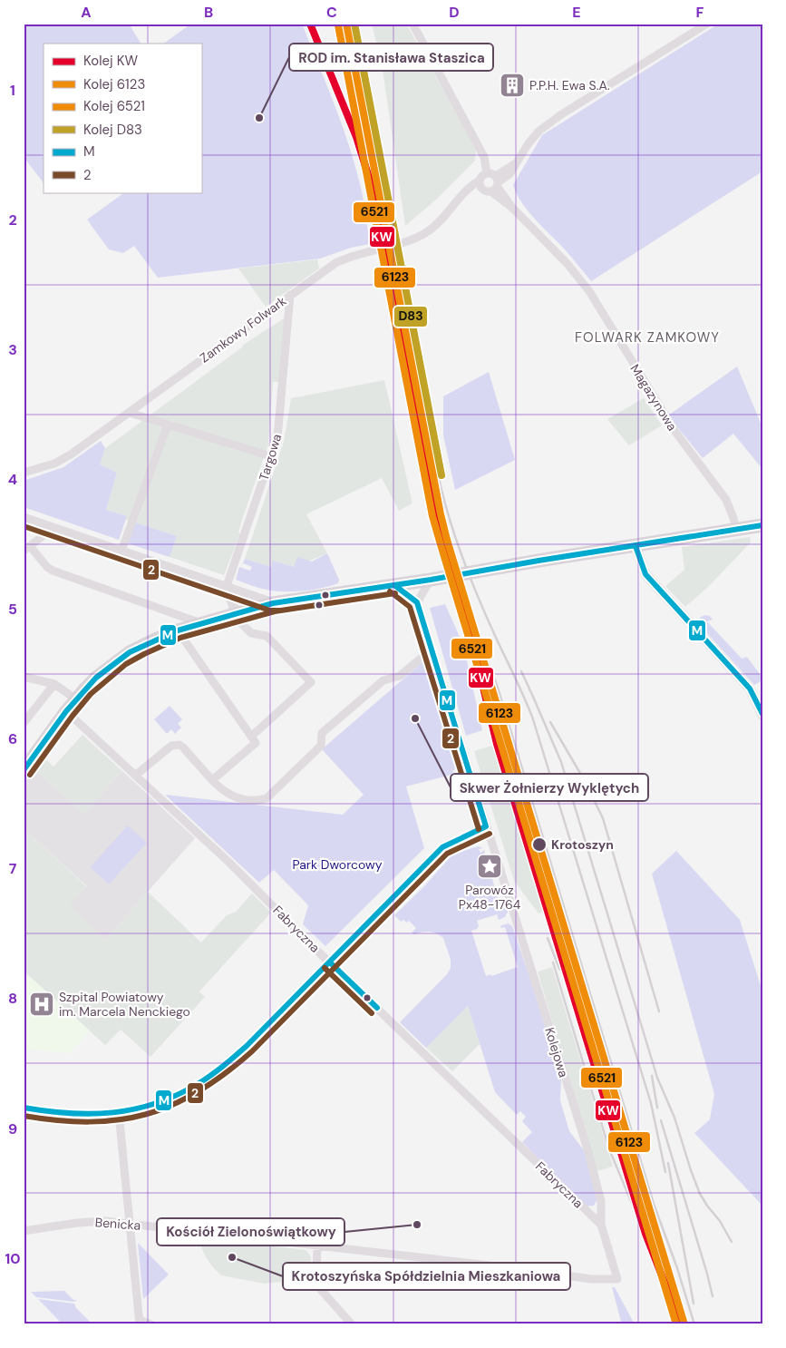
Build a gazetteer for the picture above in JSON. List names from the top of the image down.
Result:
{
  "streets": {
    "street": [
      "Zamkowy Folwark",
      "Magazynowa",
      "Targowa",
      "Fabryczna",
      "Kolejowa",
      "Benicka"
    ]
  },
  "crossings": [
    ["Zamkowy Folwark", "Targowa"],
    ["Fabryczna", "Kolejowa"],
    ["Kolejowa", "Benicka"]
  ],
  "districts": ["FOLWARK ZAMKOWY"],
  "parks": ["Park Dworcowy"],
  "places": {
    "building": ["P.P.H. Ewa S.A."],
    "other": [
      "ROD im. Stanisława Staszica",
      "Skwer Żołnierzy Wyklętych",
      "Krotoszyn",
      "Kościół Zielonoświątkowy",
      "Krotoszyńska Spółdzielnia Mieszkaniowa"
    ],
    "place": ["Parowóz Px48-1764"],
    "hospital": ["Szpital Powiatowy im. Marcela Nenckiego"]
  },
  "lines": [
    "rail line KW",
    "rail line 6123",
    "rail line D83",
    "rail line 6521",
    "transit line M",
    "transit line 2"
  ],
  "legend": [
    "Kolej KW",
    "Kolej 6123",
    "Kolej 6521",
    "Kolej D83",
    "M",
    "2"
  ],
  "grid": {
    "columns": [
      "A",
      "B",
      "C",
      "D",
      "E",
      "F"
    ],
    "rows": [
      "1",
      "2",
      "3",
      "4",
      "5",
      "6",
      "7",
      "8",
      "9",
      "10"
    ]
  }
}
